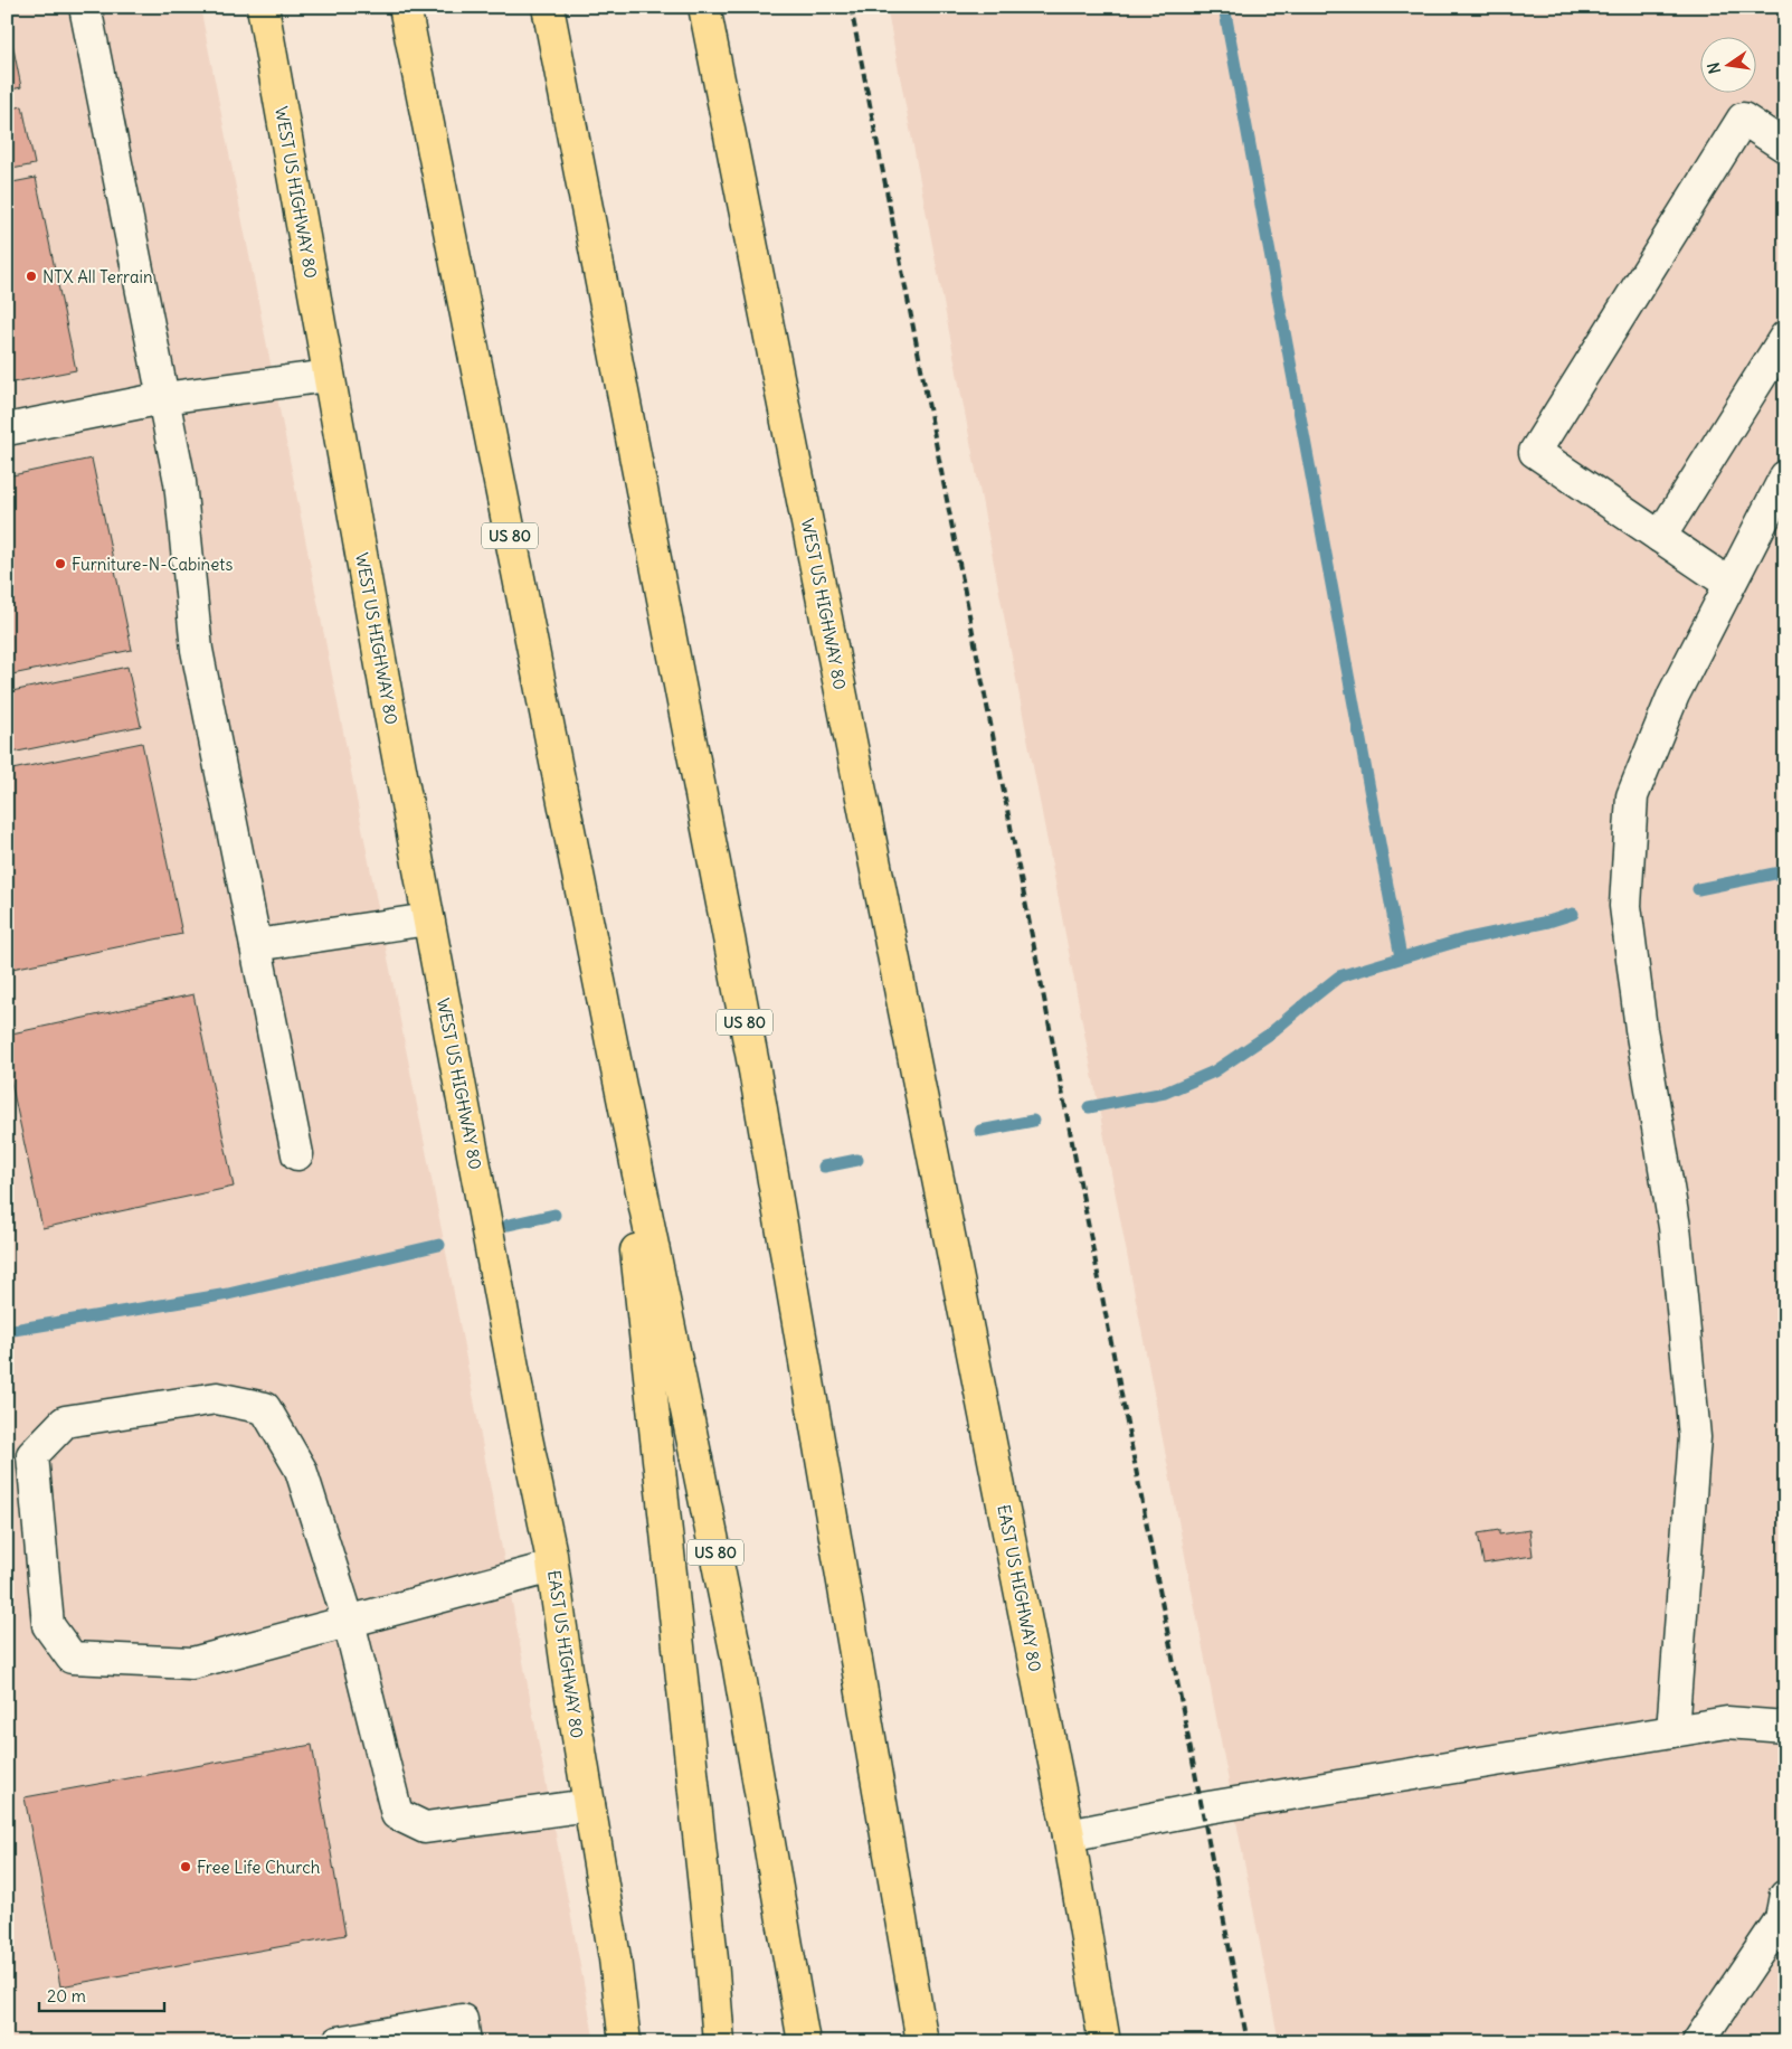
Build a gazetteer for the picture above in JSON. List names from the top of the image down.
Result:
{
  "streets": {
    "main road": ["WEST US HIGHWAY 80", "US 80", "EAST US HIGHWAY 80"]
  },
  "crossings": [
    ["WEST US HIGHWAY 80", "EAST US HIGHWAY 80"]
  ],
  "places": ["NTX All Terrain", "Furniture-N-Cabinets", "Free Life Church"],
  "scale_bar": "20 m",
  "north": "left"
}
